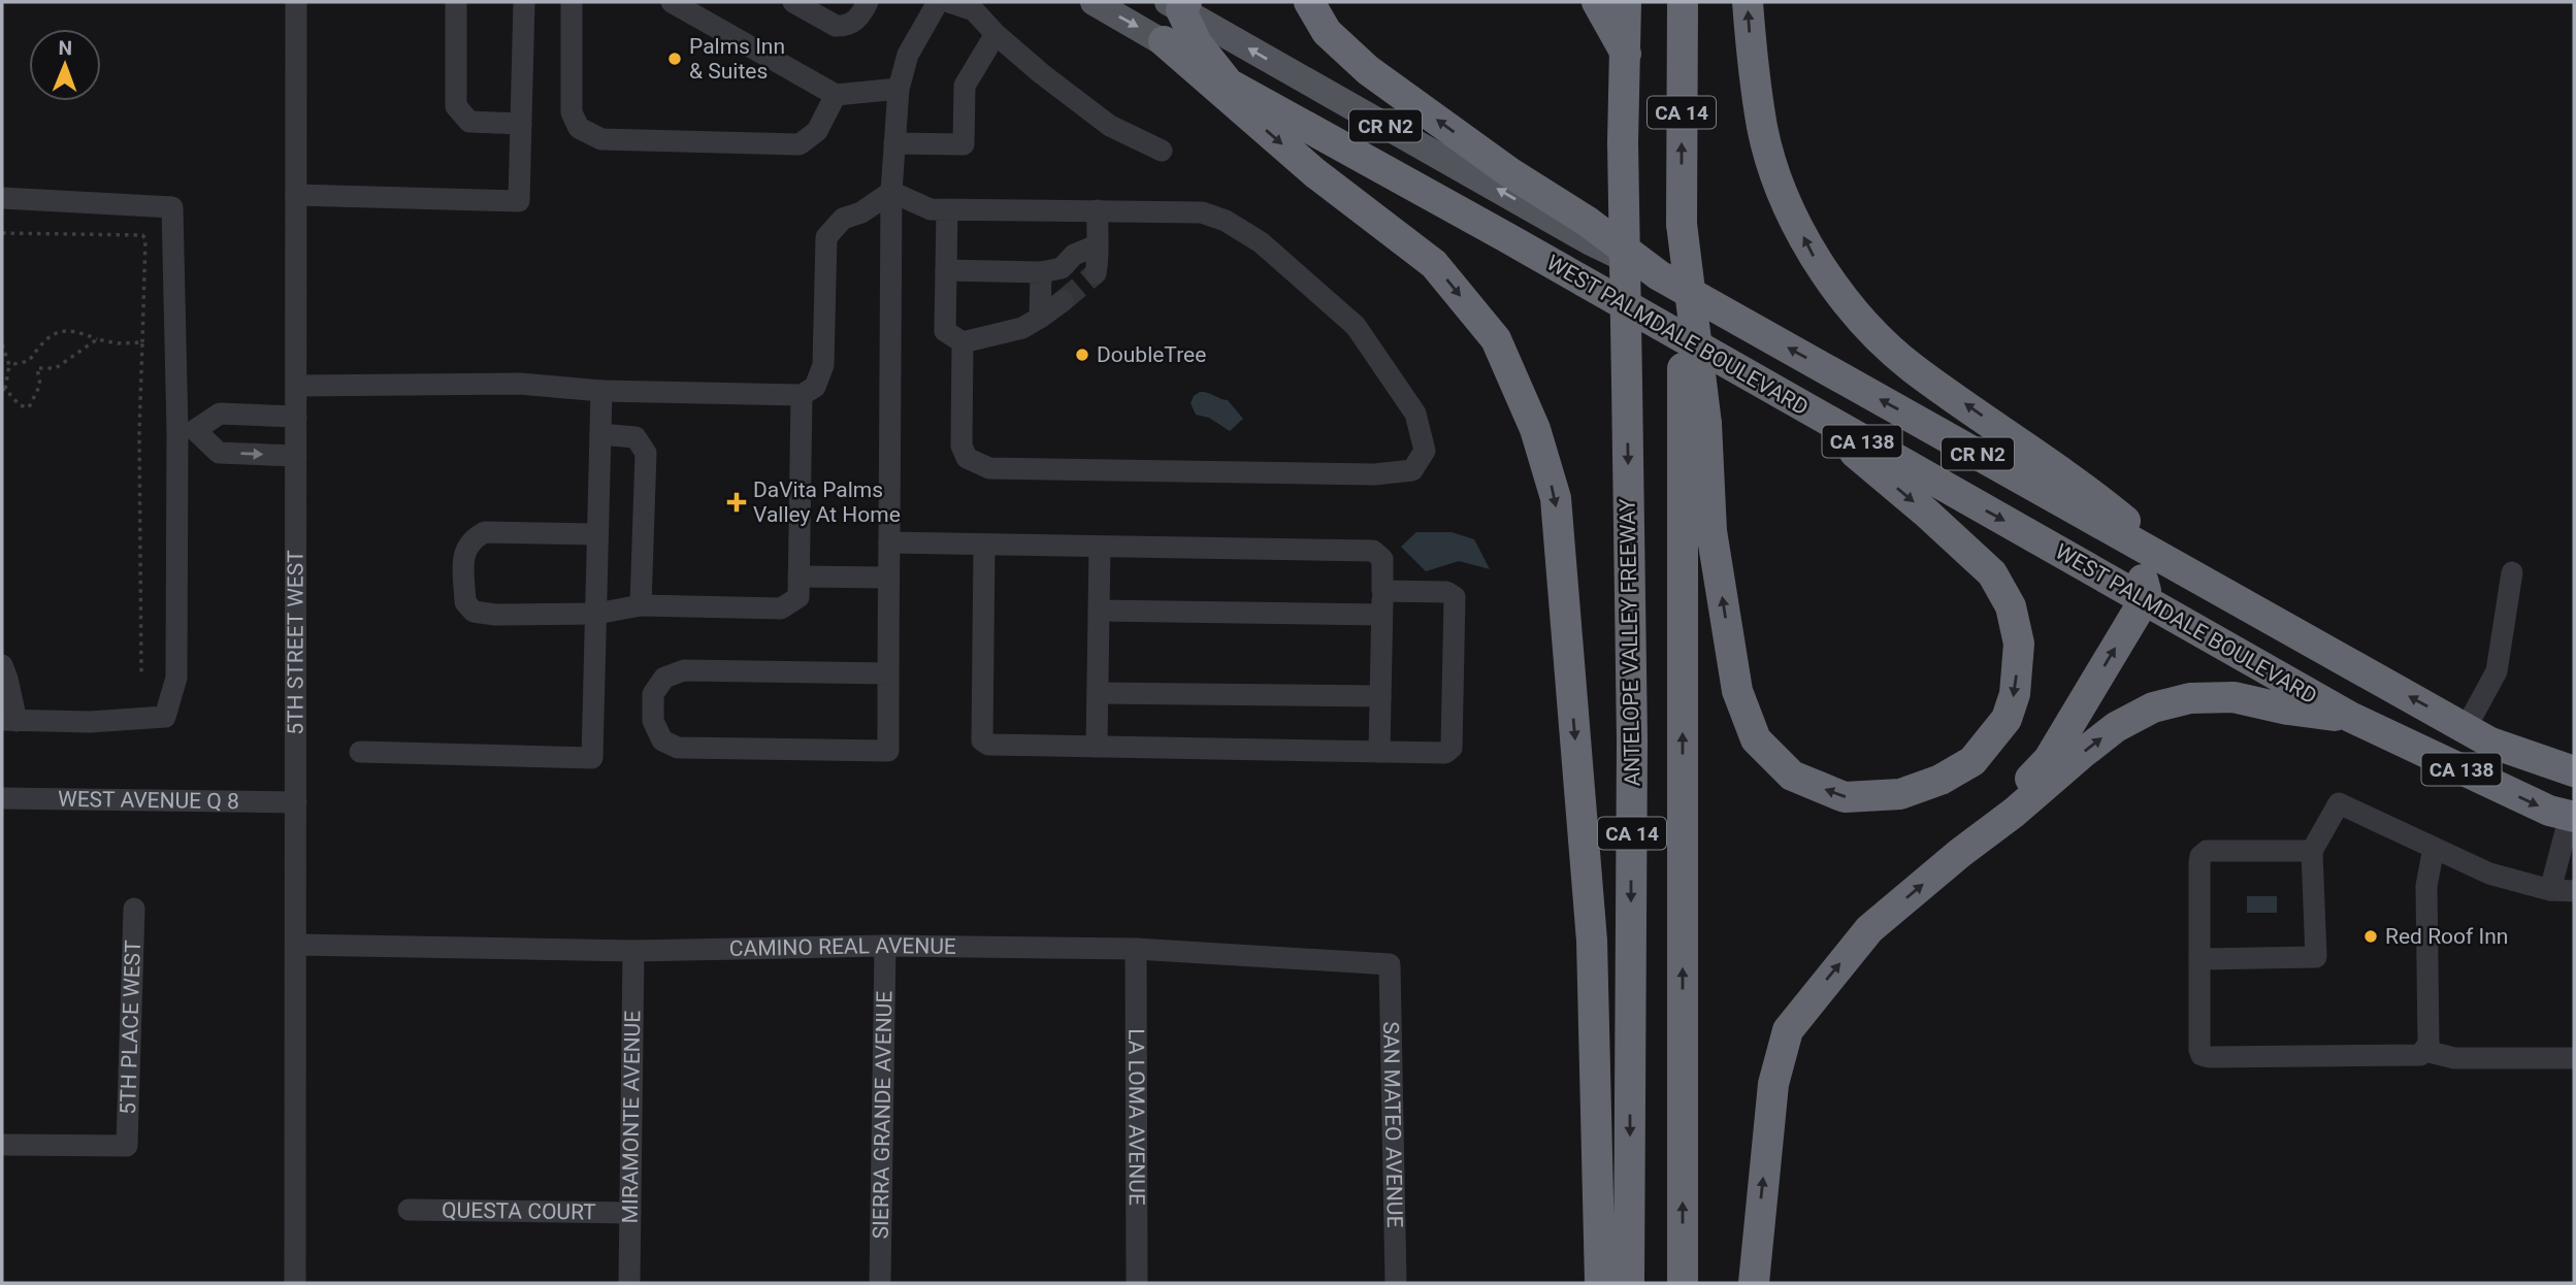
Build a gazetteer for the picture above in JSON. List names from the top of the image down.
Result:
{
  "streets": {
    "highway": [
      "CA 14",
      "CR N2",
      "WEST PALMDALE BOULEVARD",
      "CA 138",
      "ANTELOPE VALLEY FREEWAY"
    ],
    "street": [
      "5TH STREET WEST",
      "WEST AVENUE Q 8",
      "CAMINO REAL AVENUE",
      "5TH PLACE WEST",
      "SIERRA GRANDE AVENUE",
      "LA LOMA AVENUE",
      "MIRAMONTE AVENUE",
      "SAN MATEO AVENUE",
      "QUESTA COURT"
    ]
  },
  "crossings": [
    ["CR N2", "WEST PALMDALE BOULEVARD"],
    ["CR N2", "CA 138"],
    ["WEST PALMDALE BOULEVARD", "CA 138"],
    ["5TH STREET WEST", "WEST AVENUE Q 8"],
    ["5TH STREET WEST", "CAMINO REAL AVENUE"],
    ["CAMINO REAL AVENUE", "SIERRA GRANDE AVENUE"],
    ["CAMINO REAL AVENUE", "LA LOMA AVENUE"],
    ["CAMINO REAL AVENUE", "MIRAMONTE AVENUE"],
    ["CAMINO REAL AVENUE", "SAN MATEO AVENUE"],
    ["MIRAMONTE AVENUE", "QUESTA COURT"]
  ],
  "places": {
    "other": ["Palms Inn & Suites", "DoubleTree", "Red Roof Inn"],
    "health": ["DaVita Palms Valley At Home"]
  },
  "north": "top"
}
